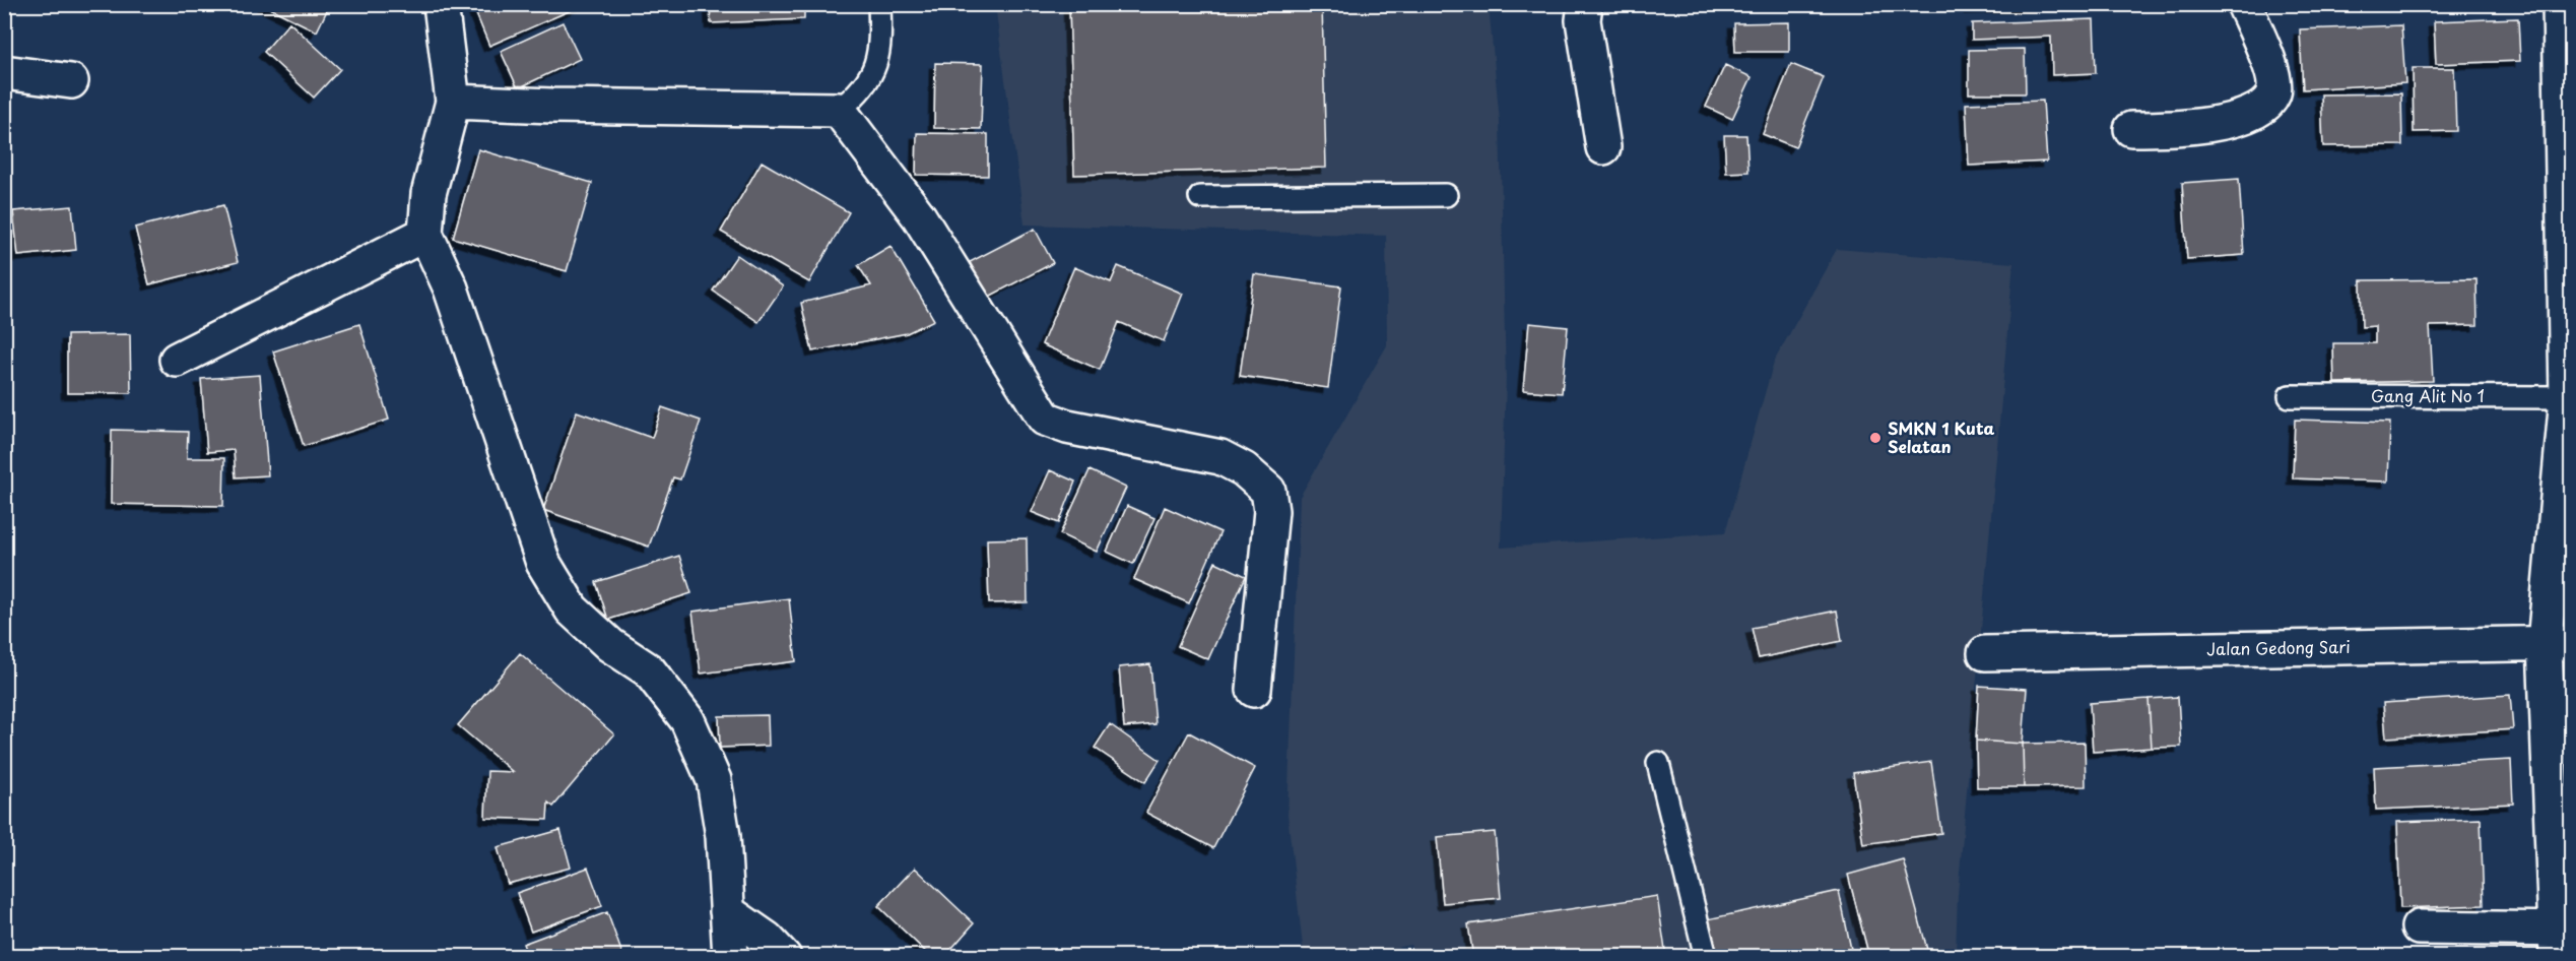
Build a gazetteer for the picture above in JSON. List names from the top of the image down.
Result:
{
  "streets": {
    "street": ["Jalan Gedong Sari"],
    "lane": ["Gang Alit No 1"]
  },
  "places": ["SMKN 1 Kuta Selatan"]
}
